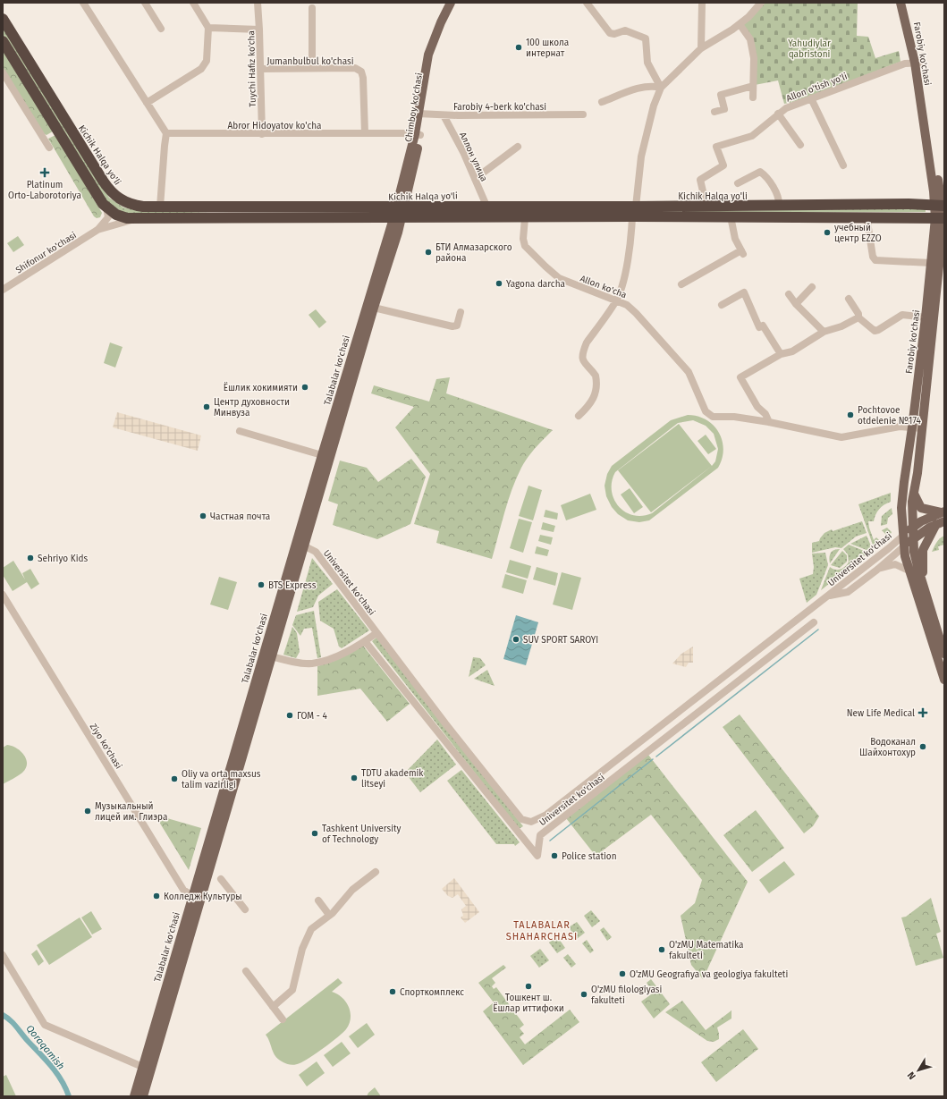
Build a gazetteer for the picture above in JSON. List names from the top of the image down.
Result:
{
  "streets": {
    "highway": ["Kichik Halqa yo'li"],
    "main road": ["Farobiy ko'chasi", "Chimboy ko'chasi", "Talabalar ko'chasi"],
    "street": [
      "Jumanbulbul ko'chasi",
      "Tuychi Hafiz ko'cha",
      "Allon o'tish yo'li",
      "Farobiy 4-berk ko'chasi",
      "Abror Hidoyatov ko'cha",
      "Аллон улица",
      "Shifonur ko'chasi",
      "Allon ko'cha",
      "Universitet ko'chasi",
      "Ziyo ko'chasi"
    ]
  },
  "crossings": [
    ["Farobiy ko'chasi", "Allon o'tish yo'li"],
    ["Farobiy ko'chasi", "Kichik Halqa yo'li"],
    ["Farobiy ko'chasi", "Universitet ko'chasi"],
    ["Jumanbulbul ko'chasi", "Tuychi Hafiz ko'cha"],
    ["Jumanbulbul ko'chasi", "Abror Hidoyatov ko'cha"],
    ["Tuychi Hafiz ko'cha", "Abror Hidoyatov ko'cha"],
    ["Allon o'tish yo'li", "Kichik Halqa yo'li"],
    ["Farobiy 4-berk ko'chasi", "Chimboy ko'chasi"],
    ["Farobiy 4-berk ko'chasi", "Аллон улица"],
    ["Chimboy ko'chasi", "Abror Hidoyatov ko'cha"],
    ["Chimboy ko'chasi", "Kichik Halqa yo'li"],
    ["Chimboy ko'chasi", "Talabalar ko'chasi"],
    ["Kichik Halqa yo'li", "Аллон улица"],
    ["Kichik Halqa yo'li", "Shifonur ko'chasi"],
    ["Kichik Halqa yo'li", "Allon ko'cha"],
    ["Kichik Halqa yo'li", "Talabalar ko'chasi"],
    ["Talabalar ko'chasi", "Universitet ko'chasi"],
    ["Talabalar ko'chasi", "Ziyo ko'chasi"]
  ],
  "districts": ["TALABALAR SHAHARCHASI"],
  "water": ["Qoraqamish"],
  "parks": ["Yahudiylar qabristoni"],
  "places": {
    "other": [
      "100 школа интернат",
      "учебный центр ЕZZO",
      "БТИ Алмазарского района",
      "Yagona darcha",
      "Ёшлик хокимияти",
      "Центр духовности Минвуза",
      "Pochtovoe otdelenie №174",
      "Частная почта",
      "Sehriyo Kids",
      "BTS Express",
      "SUV SPORT SAROYI",
      "ГОМ - 4",
      "Водоканал Шайхонтохур",
      "TDTU akademik litseyi",
      "Oliy va orta maxsus talim vazirligi",
      "Музыкальный лицей им. Глиэра",
      "Tashkent University of Technology",
      "Police station",
      "Колледж Культуры",
      "O'zMU Matematika fakulteti",
      "O'zMU Geografiya va geologiya fakulteti",
      "Тошкент ш. Ёшлар иттифоки",
      "Спорткомплекс",
      "O'zMU filologiyasi fakulteti"
    ],
    "health": ["Platinum Orto-Laborotoriya", "New Life Medical"]
  },
  "north": "bottom left"
}
